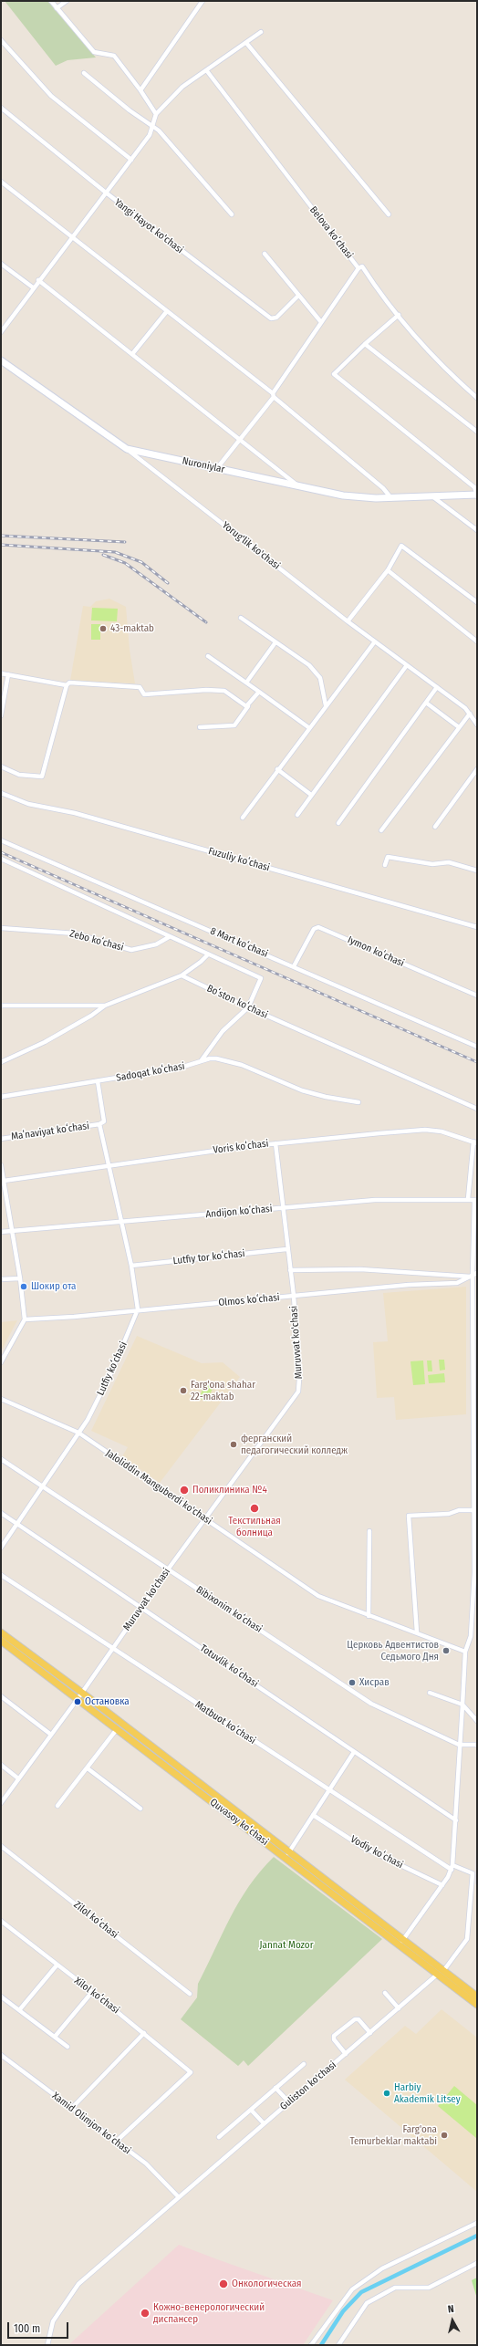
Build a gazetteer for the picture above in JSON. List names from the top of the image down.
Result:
{
  "streets": {
    "main road": ["Nuroniylar", "Quvasoy koʻchasi"],
    "street": [
      "Yangi Hayot ko'chasi",
      "Belova koʻchasi",
      "Yorug'lik ko'chasi",
      "Fuzuliy koʻchasi",
      "Zebo koʻchasi",
      "8 Mart koʻchasi",
      "Iymon koʻchasi",
      "Boʻston koʻchasi",
      "Sadoqat koʻchasi",
      "Maʻnaviyat koʻchasi",
      "Voris koʻchasi",
      "Andijon koʻchasi",
      "Lutfiy tor koʻchasi",
      "Olmos koʻchasi",
      "Muruvvat ko'chasi",
      "Lutfiy koʻchasi",
      "Jaloliddin Manguberdi ko'chasi",
      "Bibixonim koʻchasi",
      "Totuvlik koʻchasi",
      "Matbuot koʻchasi",
      "Vodiy koʻchasi",
      "Zilol koʻchasi",
      "Xilol koʻchasi",
      "Guliston ko'chasi",
      "Xamid Olimjon koʻchasi"
    ]
  },
  "crossings": [
    ["Nuroniylar", "Yorug'lik ko'chasi"],
    ["8 Mart koʻchasi", "Iymon koʻchasi"],
    ["Maʻnaviyat koʻchasi", "Voris koʻchasi"],
    ["Voris koʻchasi", "Muruvvat ko'chasi"],
    ["Andijon koʻchasi", "Muruvvat ko'chasi"],
    ["Lutfiy tor koʻchasi", "Muruvvat ko'chasi"],
    ["Olmos koʻchasi", "Muruvvat ko'chasi"],
    ["Olmos koʻchasi", "Lutfiy koʻchasi"],
    ["Muruvvat ko'chasi", "Jaloliddin Manguberdi ko'chasi"],
    ["Muruvvat ko'chasi", "Bibixonim koʻchasi"],
    ["Muruvvat ko'chasi", "Totuvlik koʻchasi"],
    ["Muruvvat ko'chasi", "Matbuot koʻchasi"],
    ["Muruvvat ko'chasi", "Quvasoy koʻchasi"],
    ["Lutfiy koʻchasi", "Jaloliddin Manguberdi ko'chasi"],
    ["Lutfiy koʻchasi", "Bibixonim koʻchasi"],
    ["Lutfiy koʻchasi", "Totuvlik koʻchasi"],
    ["Matbuot koʻchasi", "Quvasoy koʻchasi"],
    ["Quvasoy koʻchasi", "Guliston ko'chasi"],
    ["Xilol koʻchasi", "Xamid Olimjon koʻchasi"],
    ["Guliston ko'chasi", "Xamid Olimjon koʻchasi"]
  ],
  "parks": ["Jannat Mozor"],
  "places": [
    "43-maktab",
    "Шокир ота",
    "Farg'ona shahar 22-maktab",
    "ферганский педагогический колледж",
    "Поликлиника №4",
    "Текстильная болница",
    "Церковь Адвентистов Седьмого Дня",
    "Хисрав",
    "Остановка",
    "Harbiy Akademik Litsey",
    "Farg'ona Temurbeklar maktabi",
    "Онкологическая",
    "Кожно-венерологический диспансер"
  ],
  "scale_bar": "100 m",
  "north": "top"
}
